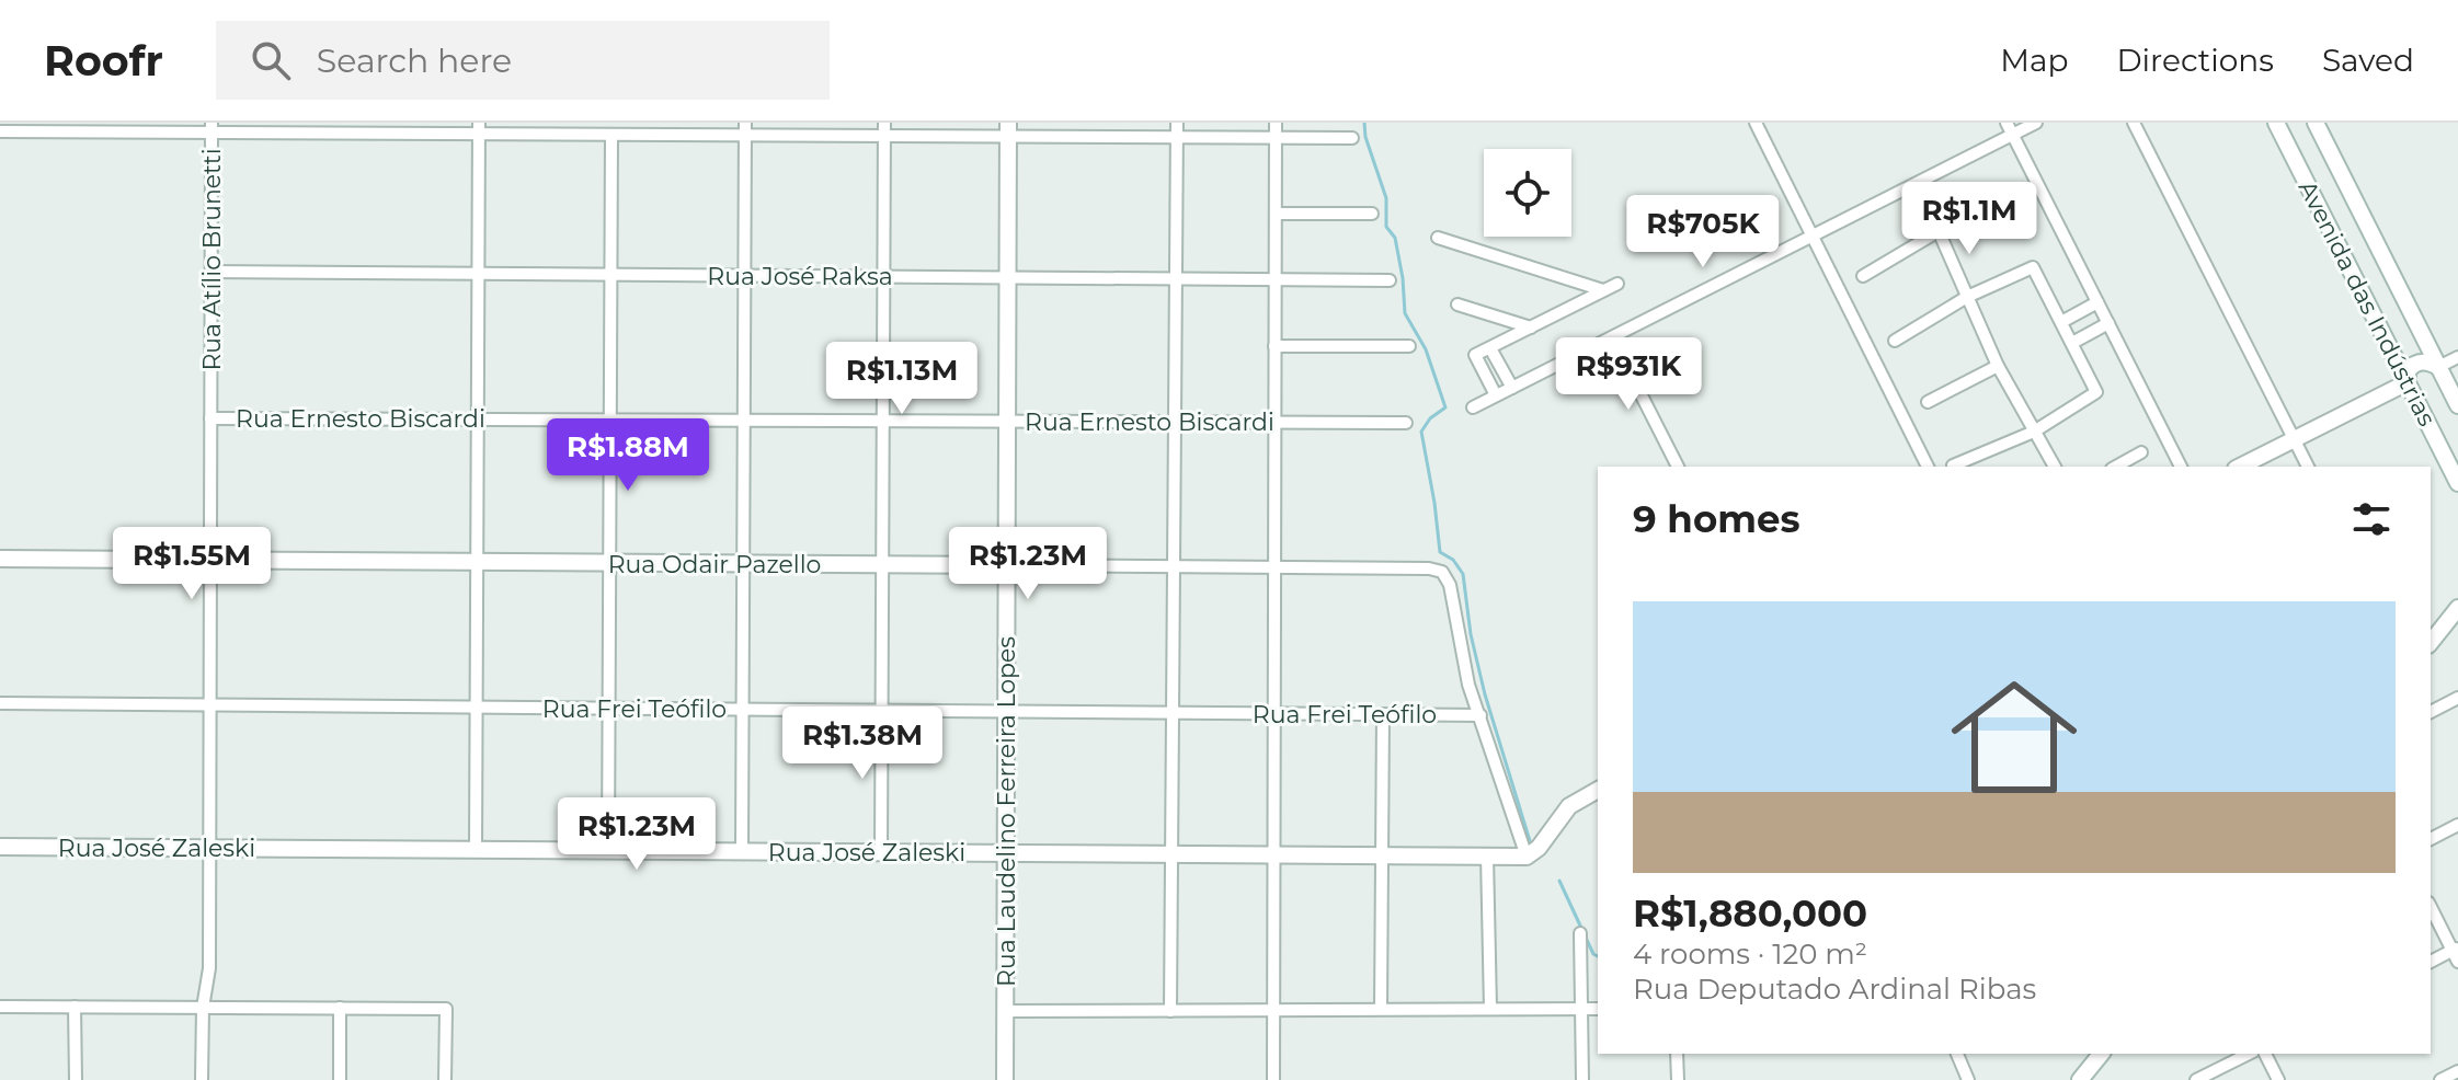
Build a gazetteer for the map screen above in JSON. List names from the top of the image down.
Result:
{
  "streets": {
    "street": [
      "Rua Atílio Brunetti",
      "Rua José Raksa",
      "Avenida das Indústrias",
      "Rua Ernesto Biscardi",
      "Rua Odair Pazello",
      "Rua Frei Teófilo",
      "Rua Laudelino Ferreira Lopes",
      "Rua José Zaleski"
    ]
  },
  "crossings": [
    ["Rua Atílio Brunetti", "Rua José Raksa"],
    ["Rua Atílio Brunetti", "Rua Ernesto Biscardi"],
    ["Rua Atílio Brunetti", "Rua Odair Pazello"],
    ["Rua Atílio Brunetti", "Rua Frei Teófilo"],
    ["Rua Atílio Brunetti", "Rua José Zaleski"],
    ["Rua José Raksa", "Rua Laudelino Ferreira Lopes"],
    ["Rua Ernesto Biscardi", "Rua Laudelino Ferreira Lopes"],
    ["Rua Odair Pazello", "Rua Frei Teófilo"],
    ["Rua Odair Pazello", "Rua Laudelino Ferreira Lopes"],
    ["Rua Frei Teófilo", "Rua Laudelino Ferreira Lopes"],
    ["Rua Laudelino Ferreira Lopes", "Rua José Zaleski"]
  ],
  "page": {
    "header": "Roofr",
    "search": "Search here",
    "nav": ["Map", "Directions", "Saved"],
    "price": [
      "R$1.1M",
      "R$705K",
      "R$931K",
      "R$1.13M",
      "R$1.88M",
      "R$1.55M",
      "R$1.23M",
      "R$1.38M",
      "R$1.23M"
    ],
    "heading": "9 homes",
    "list": [
      {
        "name": "R$1,880,000",
        "note": "4 rooms · 120 m² · Rua Deputado Ardinal Ribas"
      }
    ]
  }
}
